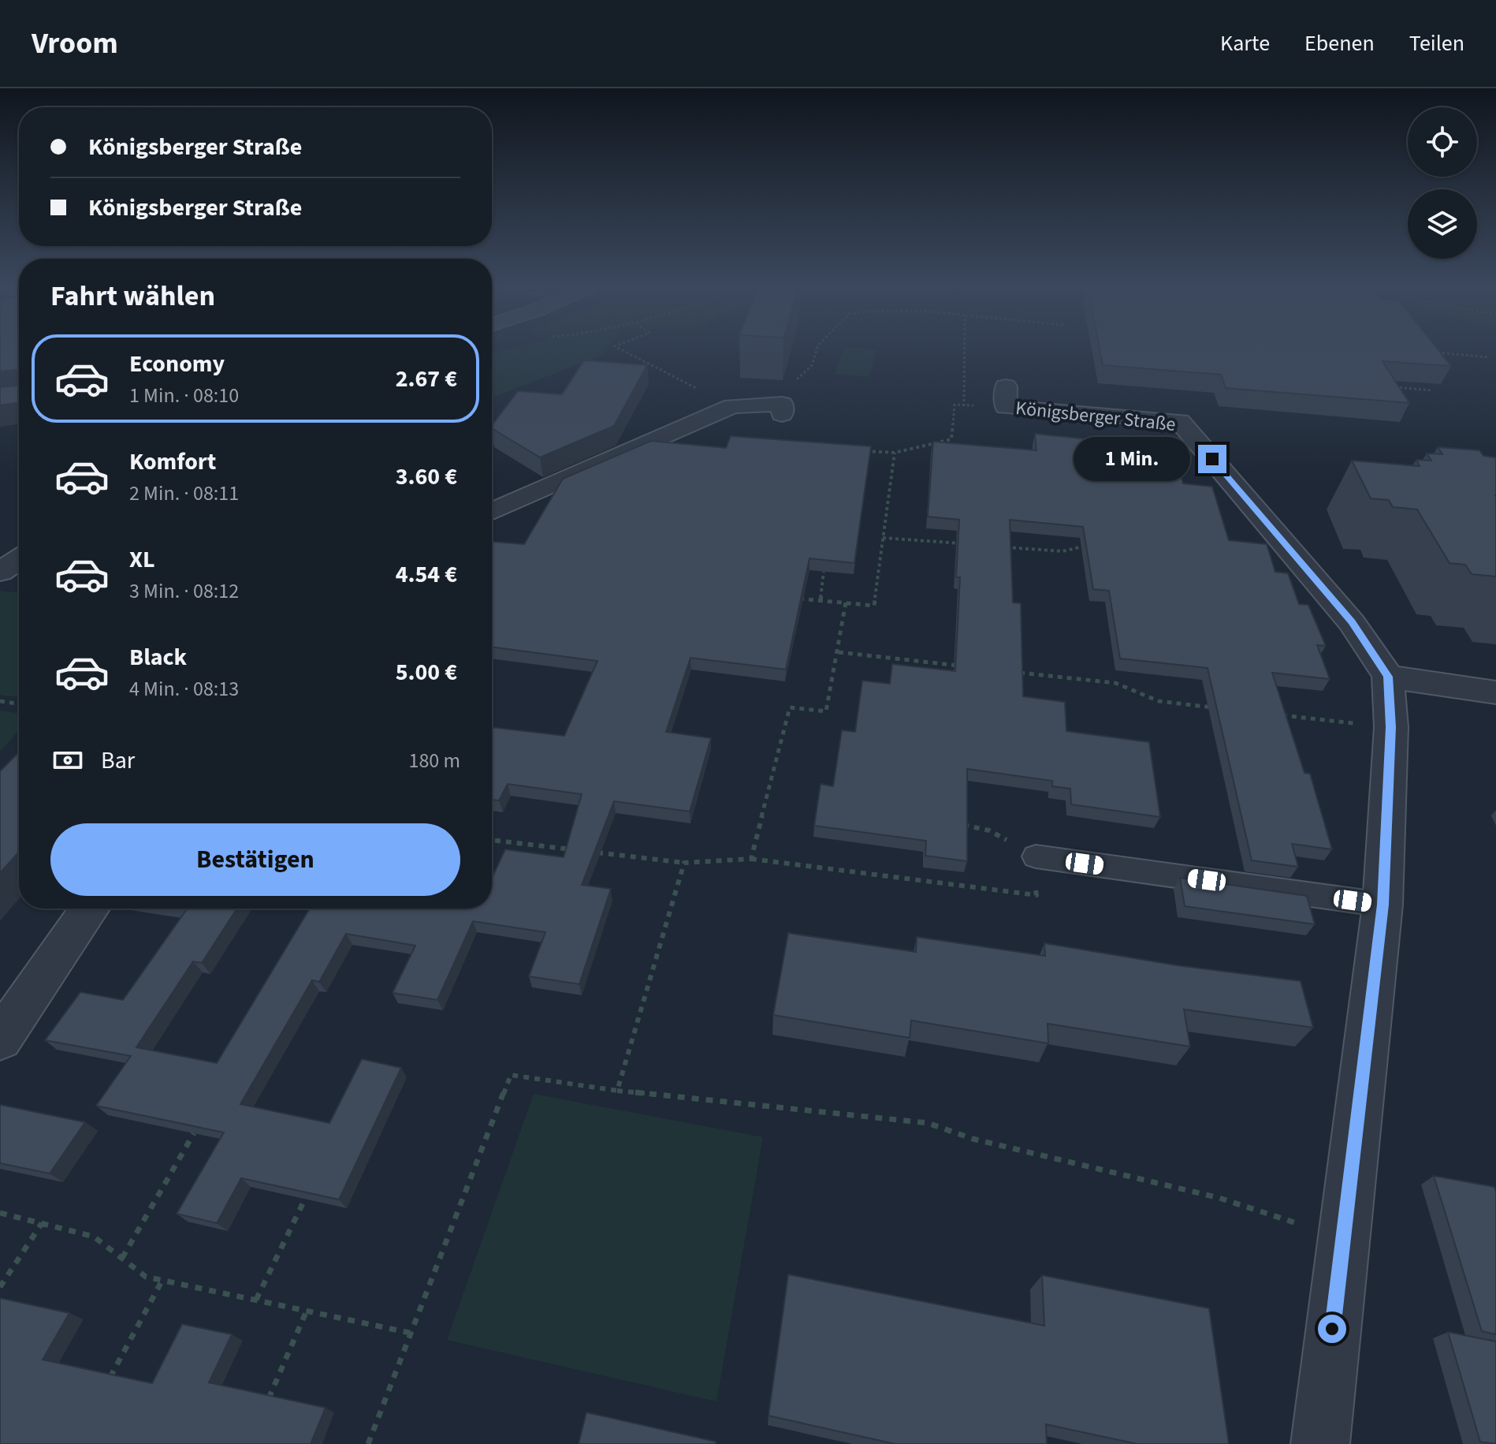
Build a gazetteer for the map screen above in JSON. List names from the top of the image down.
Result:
{
  "streets": {
    "street": ["Königsberger Straße"]
  },
  "page": {
    "header": "Vroom",
    "nav": ["Karte", "Ebenen", "Teilen"],
    "banner": ["Königsberger Straße", "Königsberger Straße"],
    "heading": "Fahrt wählen",
    "list": [
      {
        "name": "Economy",
        "note": "1 Min. · 08:10",
        "value": "2.67 €"
      },
      {
        "name": "Komfort",
        "note": "2 Min. · 08:11",
        "value": "3.60 €"
      },
      {
        "name": "XL",
        "note": "3 Min. · 08:12",
        "value": "4.54 €"
      },
      {
        "name": "Black",
        "note": "4 Min. · 08:13",
        "value": "5.00 €"
      }
    ],
    "bubble": "1 Min.",
    "pay": ["Bar", "180 m"],
    "buttons": "Bestätigen"
  }
}
